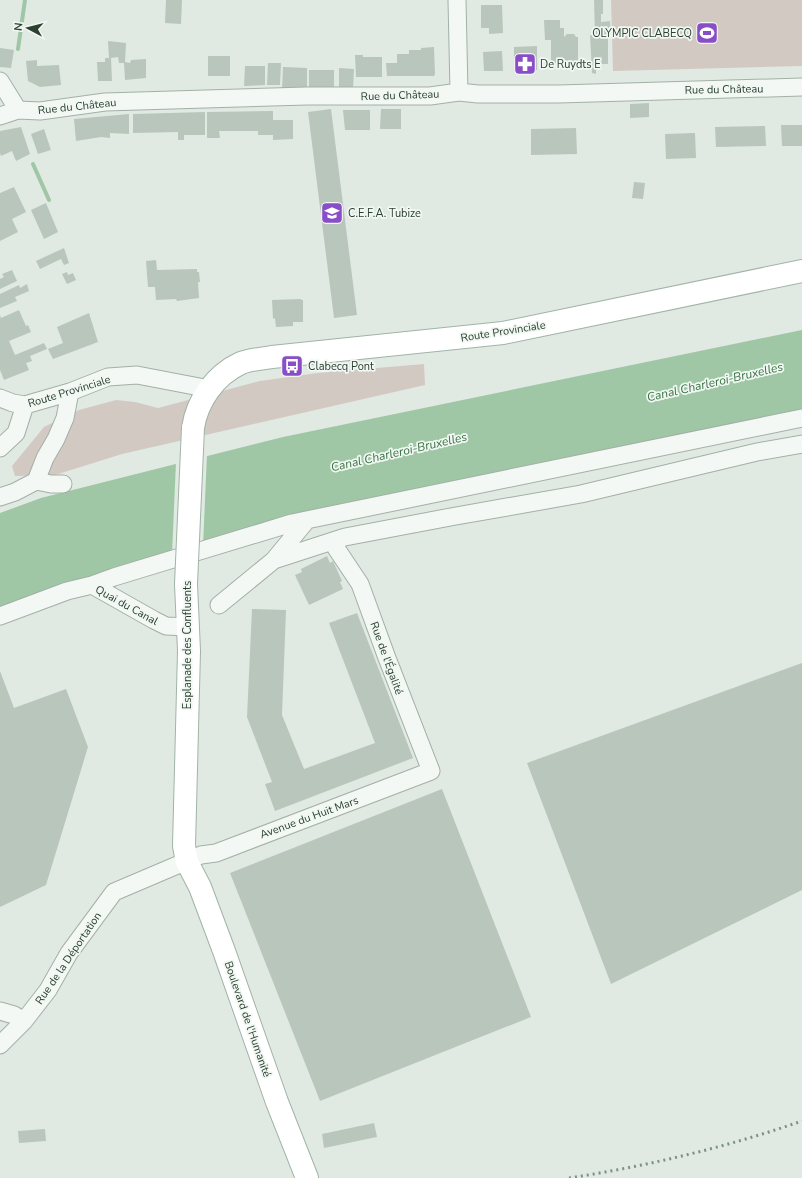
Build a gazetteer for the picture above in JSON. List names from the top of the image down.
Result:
{
  "streets": {
    "main road": ["Route Provinciale", "Esplanade des Confluents", "Boulevard de l'Humanité"],
    "street": [
      "Rue du Château",
      "Quai du Canal",
      "Rue de l'Égalité",
      "Avenue du Huit Mars",
      "Rue de la Déportation"
    ]
  },
  "crossings": [
    ["Route Provinciale", "Esplanade des Confluents"],
    ["Quai du Canal", "Esplanade des Confluents"],
    ["Esplanade des Confluents", "Avenue du Huit Mars"],
    ["Esplanade des Confluents", "Rue de la Déportation"],
    ["Esplanade des Confluents", "Boulevard de l'Humanité"],
    ["Rue de l'Égalité", "Avenue du Huit Mars"],
    ["Avenue du Huit Mars", "Rue de la Déportation"],
    ["Avenue du Huit Mars", "Boulevard de l'Humanité"],
    ["Rue de la Déportation", "Boulevard de l'Humanité"]
  ],
  "water": ["Canal Charleroi-Bruxelles"],
  "places": {
    "sports": ["OLYMPIC CLABECQ"],
    "pharmacy": ["De Ruydts E"],
    "school or university": ["C.E.F.A. Tubize"],
    "bus stop": ["Clabecq Pont"]
  },
  "north": "left"
}
